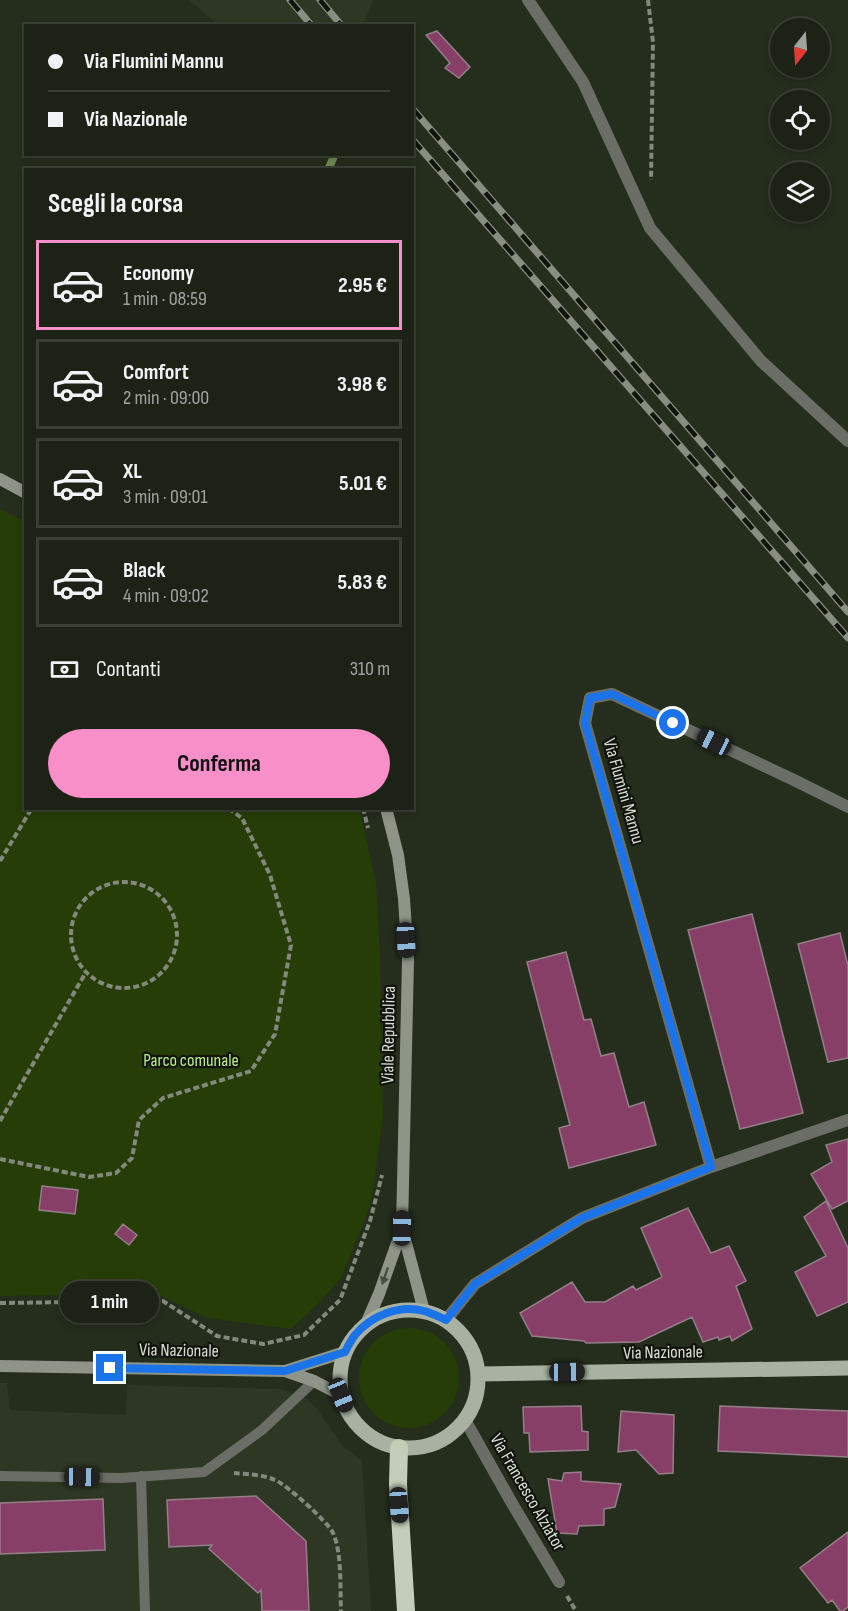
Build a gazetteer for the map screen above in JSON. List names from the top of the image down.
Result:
{
  "streets": {
    "main road": ["Viale Repubblica", "Via Nazionale"],
    "street": ["Via Flumini Mannu", "Via Francesco Alziator"]
  },
  "crossings": [
    ["Viale Repubblica", "Via Nazionale"],
    ["Viale Repubblica", "Via Francesco Alziator"],
    ["Via Nazionale", "Via Francesco Alziator"]
  ],
  "parks": ["Parco comunale"],
  "north": "bottom",
  "page": {
    "banner": ["Via Flumini Mannu", "Via Nazionale"],
    "heading": "Scegli la corsa",
    "list": [
      {
        "name": "Economy",
        "note": "1 min · 08:59",
        "value": "2.95 €"
      },
      {
        "name": "Comfort",
        "note": "2 min · 09:00",
        "value": "3.98 €"
      },
      {
        "name": "XL",
        "note": "3 min · 09:01",
        "value": "5.01 €"
      },
      {
        "name": "Black",
        "note": "4 min · 09:02",
        "value": "5.83 €"
      }
    ],
    "pay": ["Contanti", "310 m"],
    "buttons": "Conferma",
    "bubble": "1 min"
  }
}
